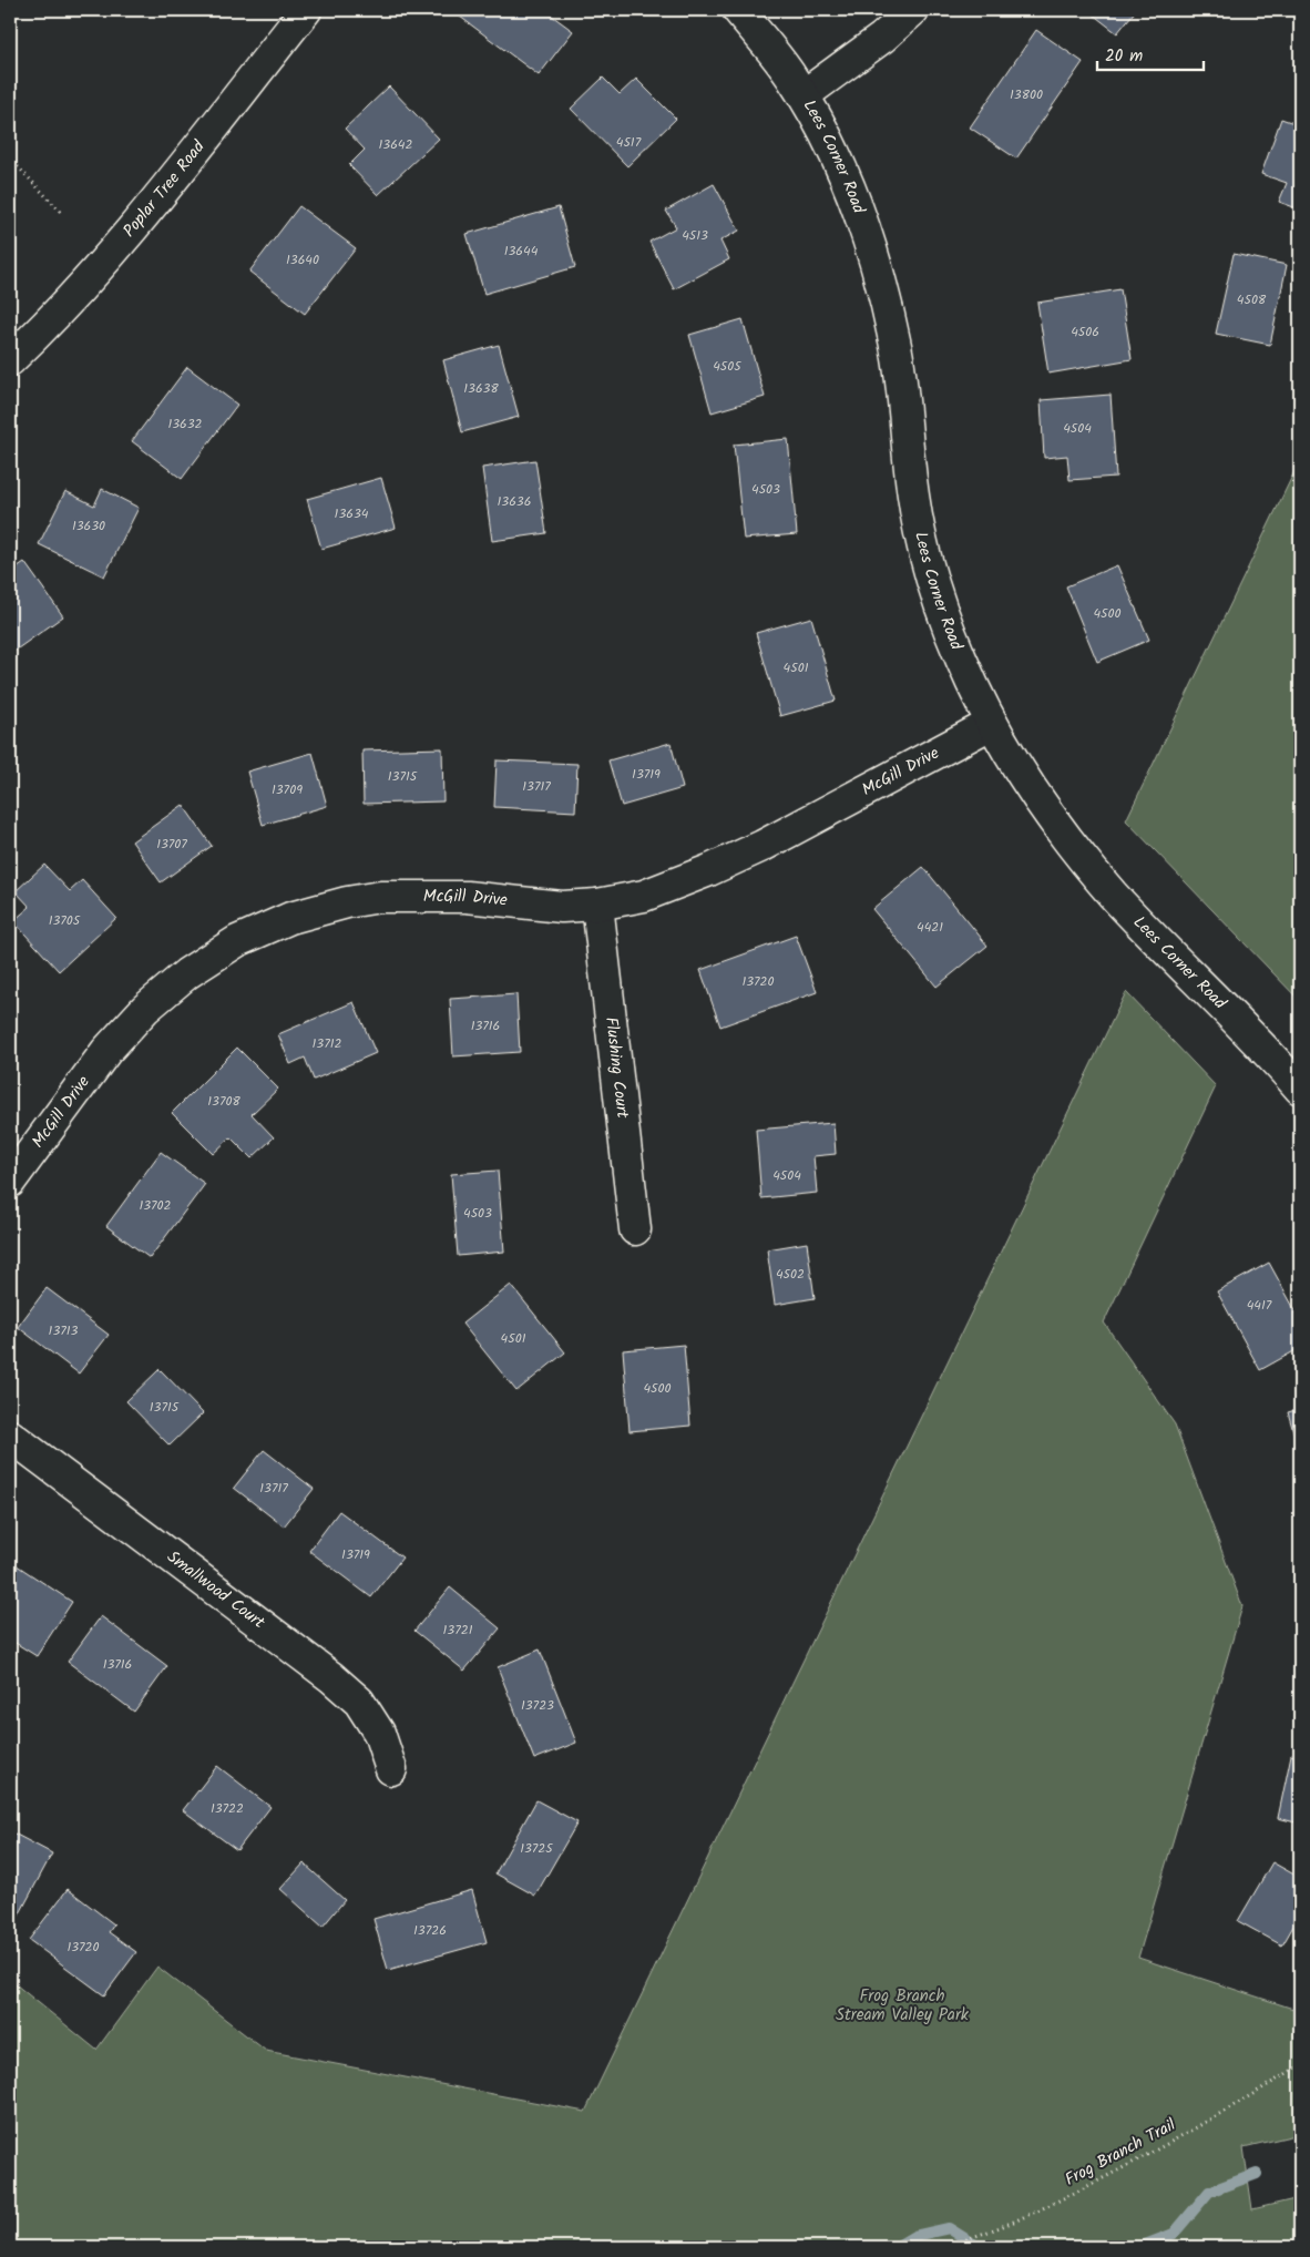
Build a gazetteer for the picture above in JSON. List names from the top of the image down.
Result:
{
  "streets": {
    "street": [
      "Lees Corner Road",
      "Poplar Tree Road",
      "McGill Drive",
      "Flushing Court",
      "Smallwood Court"
    ],
    "path": ["Frog Branch Trail"]
  },
  "crossings": [
    ["Lees Corner Road", "McGill Drive"],
    ["McGill Drive", "Flushing Court"]
  ],
  "parks": ["Frog Branch Stream Valley Park"],
  "house_numbers": [
    "13800",
    "4517",
    "13642",
    "4513",
    "13644",
    "13640",
    "4508",
    "4506",
    "4505",
    "13638",
    "13632",
    "4504",
    "4503",
    "13636",
    "13634",
    "13630",
    "4500",
    "4501",
    "13719",
    "13715",
    "13717",
    "13709",
    "13707",
    "13705",
    "4421",
    "13720",
    "13716",
    "13712",
    "13708",
    "4504",
    "13702",
    "4503",
    "4502",
    "4417",
    "13713",
    "4501",
    "4500",
    "13715",
    "13717",
    "13719",
    "13721",
    "13716",
    "13723",
    "13722",
    "13725",
    "13726",
    "13720"
  ],
  "scale_bar": "20 m"
}
